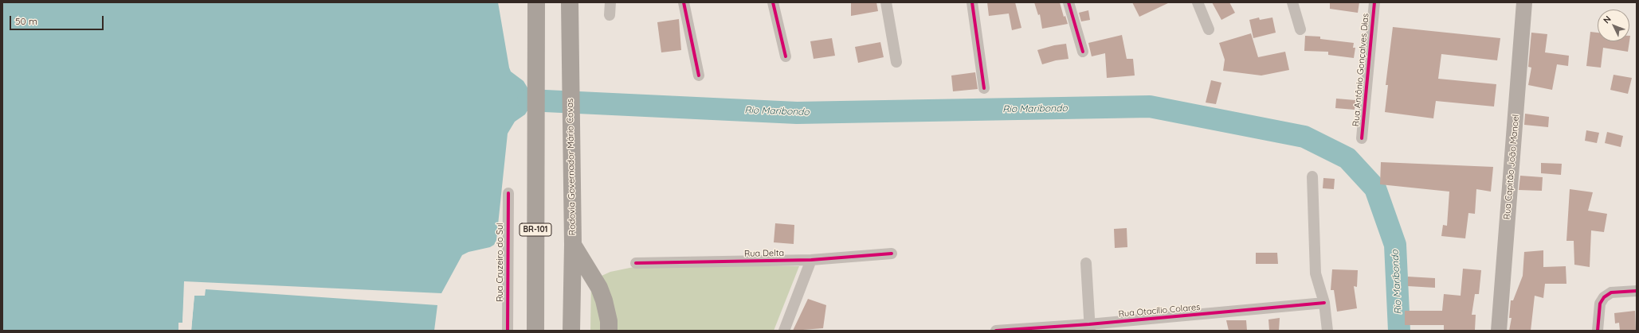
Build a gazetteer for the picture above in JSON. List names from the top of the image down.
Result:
{
  "streets": {
    "highway": ["Rodovia Governador Mário Covas", "BR-101"],
    "main road": ["Rua Capitão João Manoel"],
    "street": [
      "Rua Antônio Gonçalves Dias",
      "Rua Delta",
      "Rua Cruzeiro do Sul",
      "Rua Otacílio Colares"
    ]
  },
  "water": ["Rio Maribondo"],
  "scale_bar": "50 m",
  "north": "top left"
}
